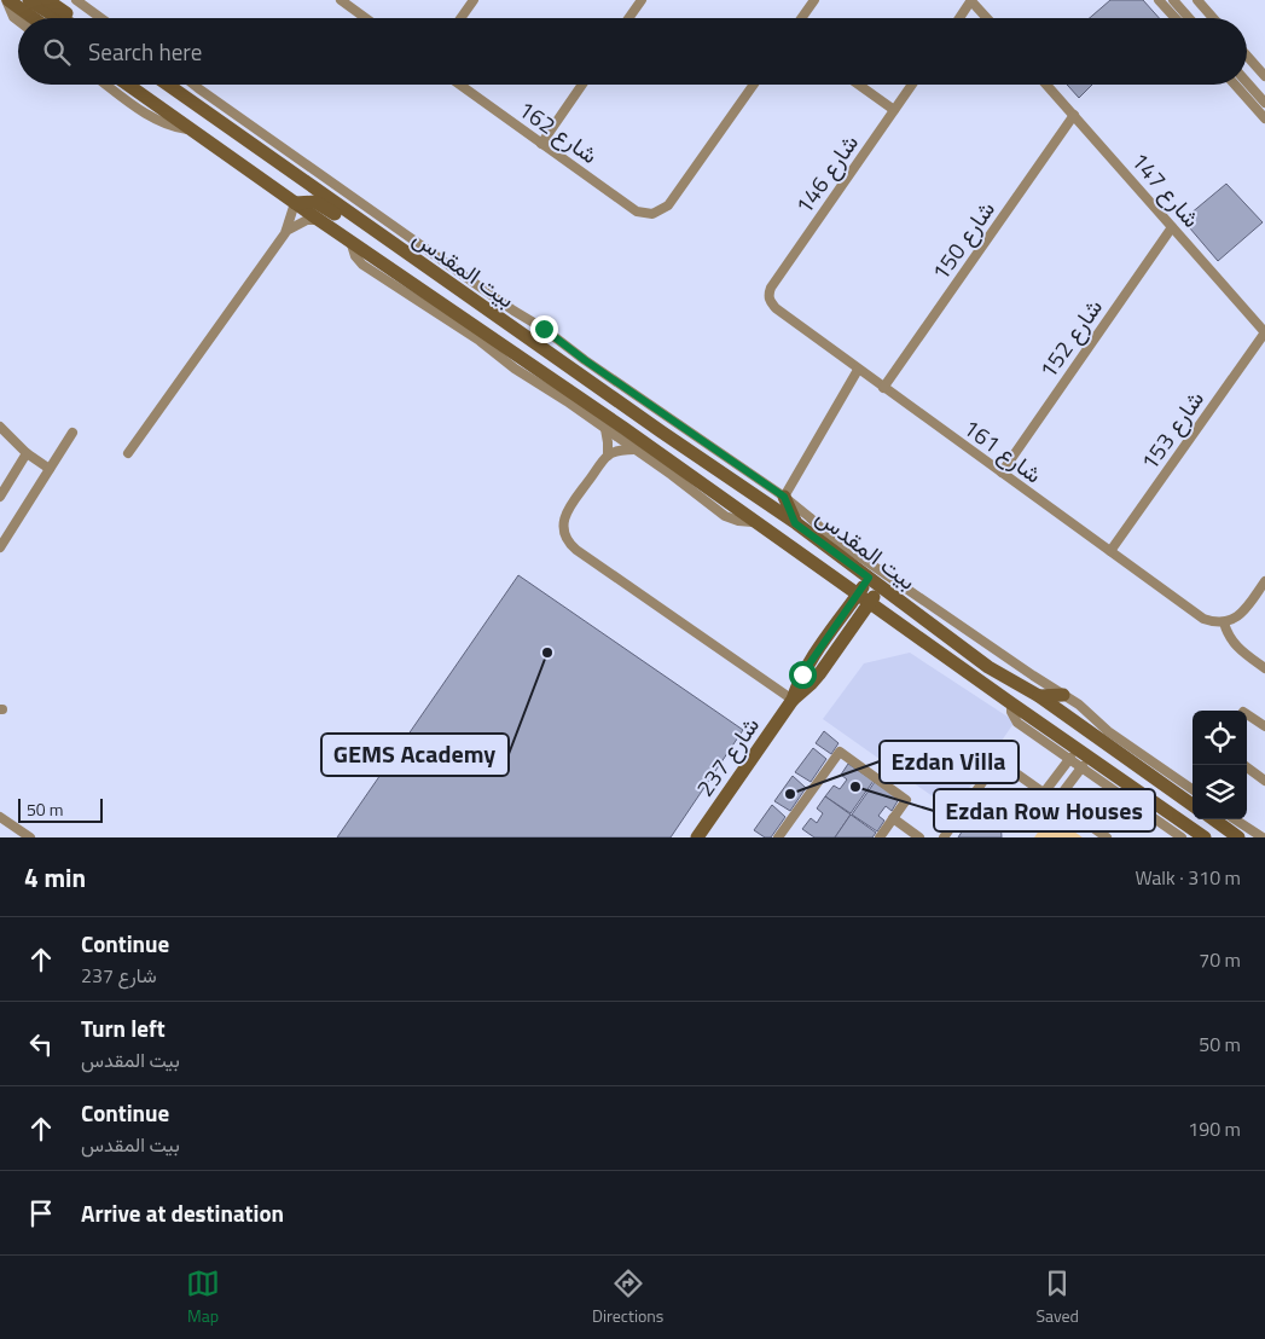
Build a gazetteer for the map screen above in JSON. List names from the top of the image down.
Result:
{
  "streets": {
    "street": [
      "شارع 162",
      "شارع 146",
      "شارع 147",
      "شارع 150",
      "بيت المقدس",
      "شارع 152",
      "شارع 153",
      "شارع 161",
      "شارع 237"
    ]
  },
  "crossings": [
    ["شارع 146", "شارع 161"],
    ["شارع 147", "شارع 150"],
    ["شارع 147", "شارع 152"],
    ["شارع 147", "شارع 153"],
    ["شارع 150", "شارع 161"],
    ["بيت المقدس", "شارع 237"],
    ["شارع 152", "شارع 161"],
    ["شارع 153", "شارع 161"]
  ],
  "places": ["GEMS Academy", "Ezdan Row Houses", "Ezdan Villa"],
  "scale_bar": "50 m",
  "page": {
    "search": "Search here",
    "scale": "50 m",
    "heading": ["4 min", "Walk · 310 m"],
    "list": [
      ["Continue", "شارع 237", "70 m"],
      ["Turn left", "بيت المقدس", "50 m"],
      ["Continue", "بيت المقدس", "190 m"],
      "Arrive at destination"
    ],
    "nav": ["Map", "Directions", "Saved"]
  }
}
